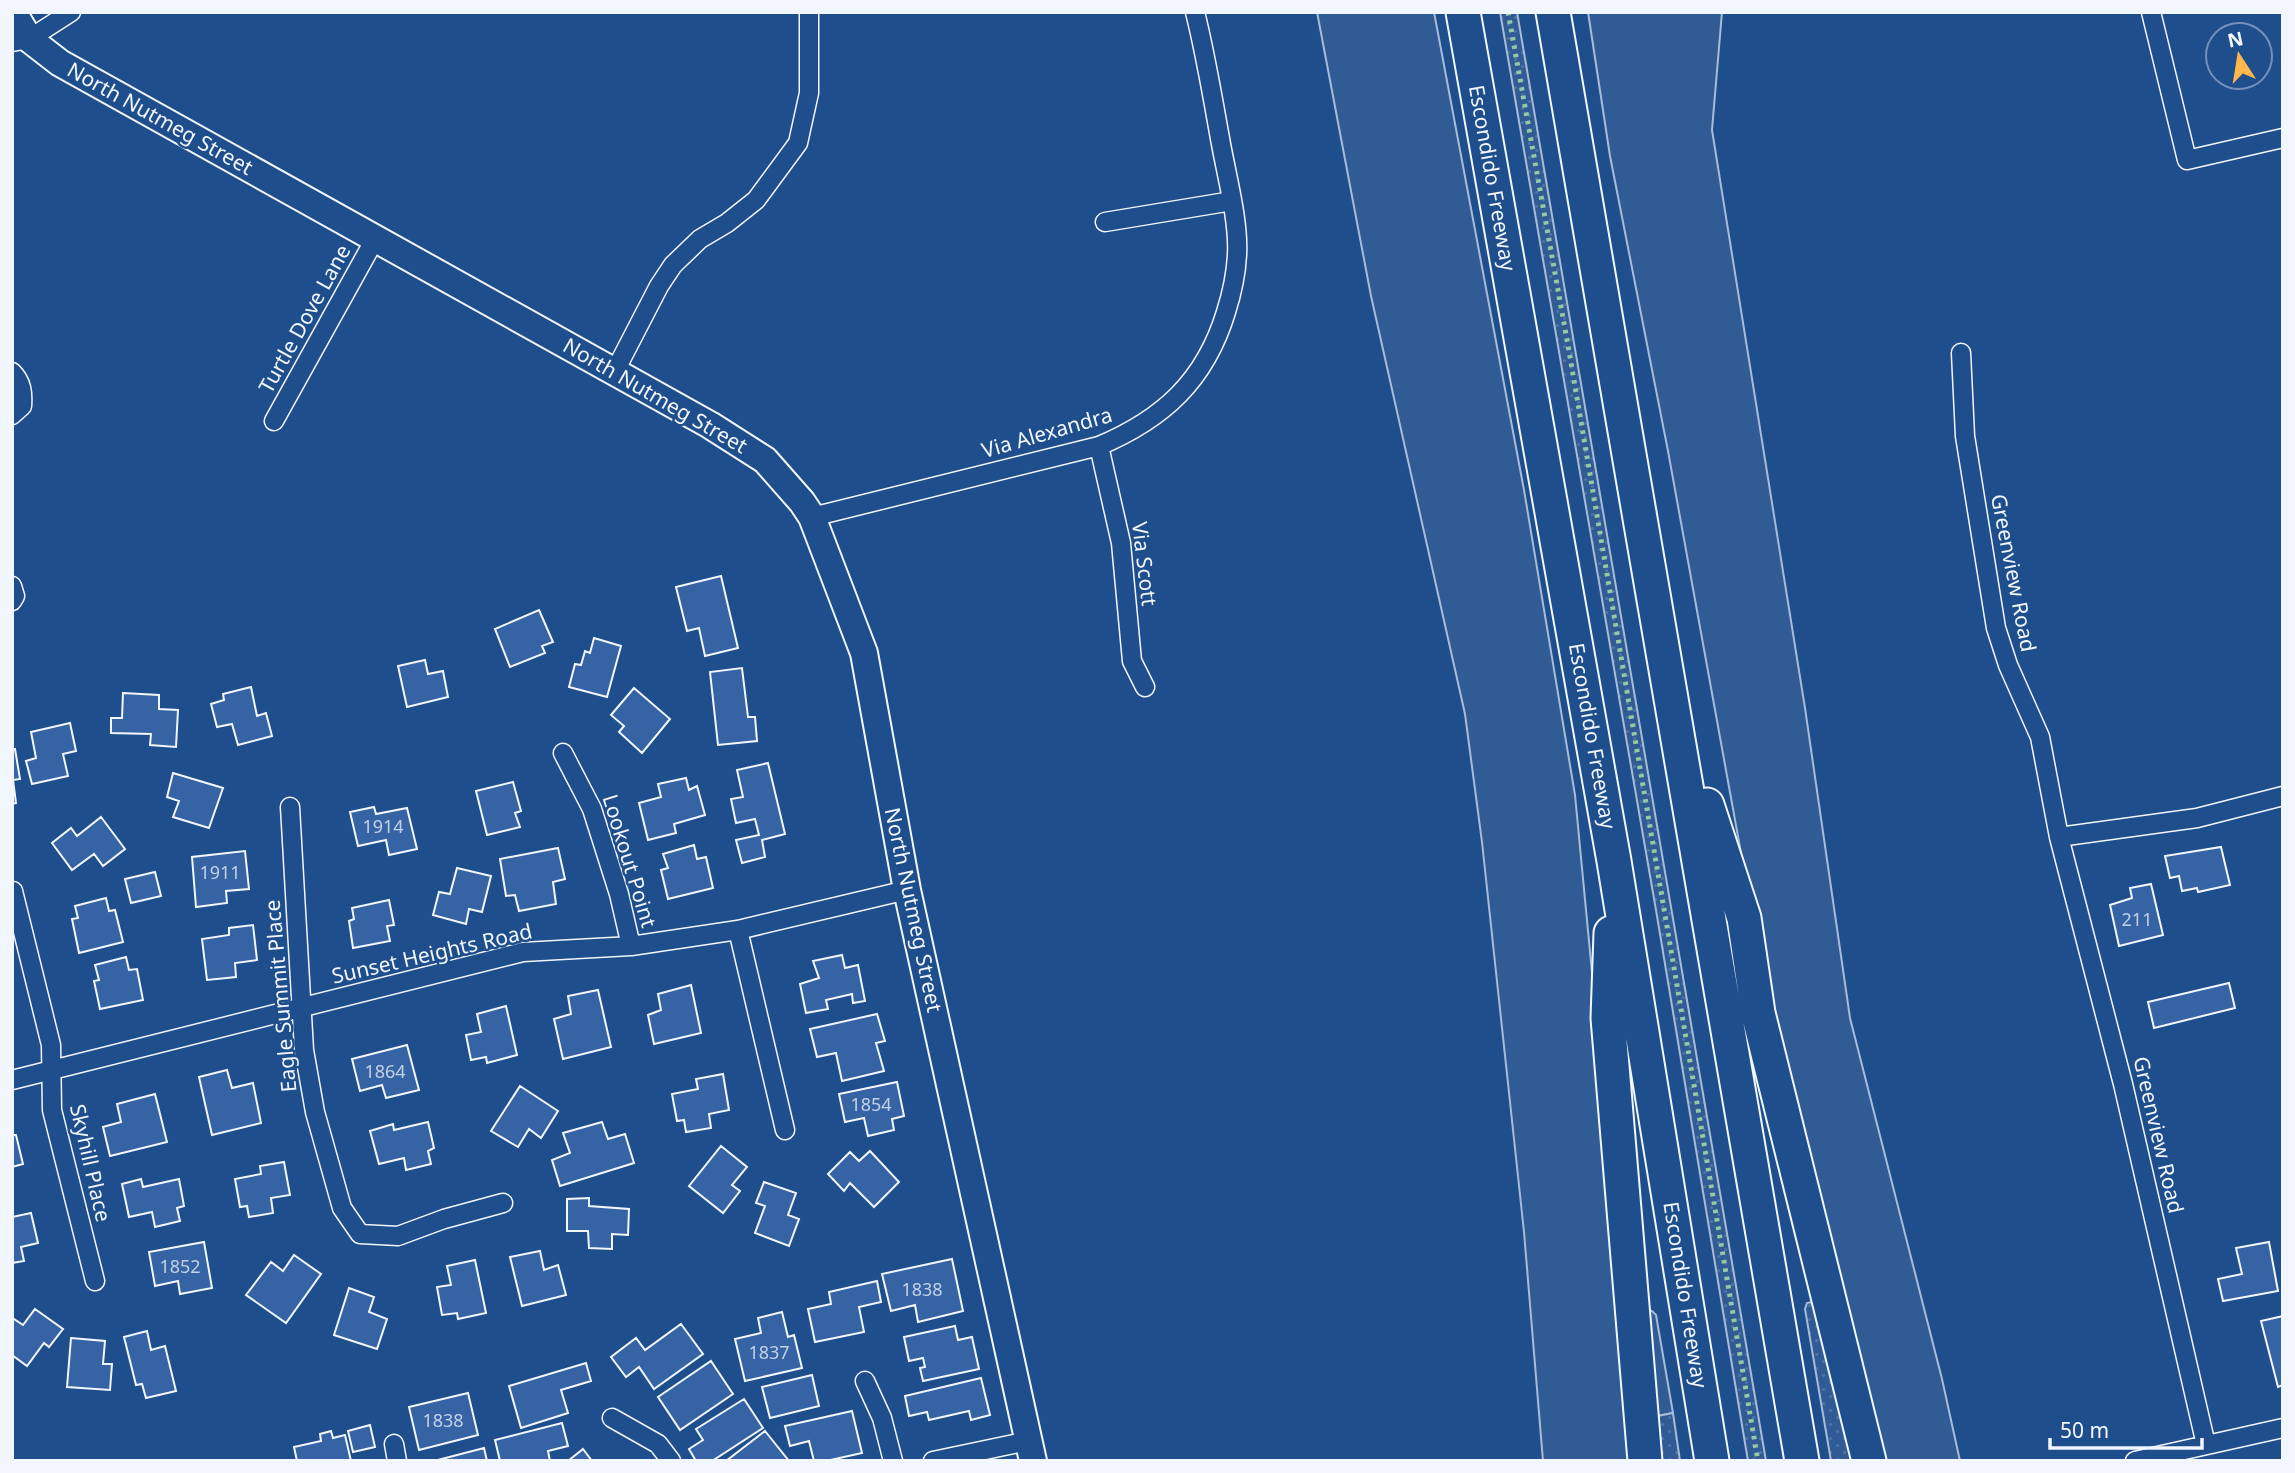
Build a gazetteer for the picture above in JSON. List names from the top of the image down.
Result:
{
  "streets": {
    "highway": ["Escondido Freeway"],
    "street": [
      "North Nutmeg Street",
      "Turtle Dove Lane",
      "Via Alexandra",
      "Via Scott",
      "Greenview Road",
      "Lookout Point",
      "Sunset Heights Road",
      "Eagle Summit Place",
      "Skyhill Place"
    ]
  },
  "crossings": [
    ["North Nutmeg Street", "Turtle Dove Lane"],
    ["North Nutmeg Street", "Via Alexandra"],
    ["North Nutmeg Street", "Sunset Heights Road"],
    ["Via Alexandra", "Via Scott"],
    ["Lookout Point", "Sunset Heights Road"],
    ["Sunset Heights Road", "Eagle Summit Place"],
    ["Sunset Heights Road", "Skyhill Place"]
  ],
  "house_numbers": [
    "1914",
    "1911",
    "211",
    "1864",
    "1854",
    "1852",
    "1838",
    "1837",
    "1838"
  ],
  "scale_bar": "50 m",
  "north": "top"
}
